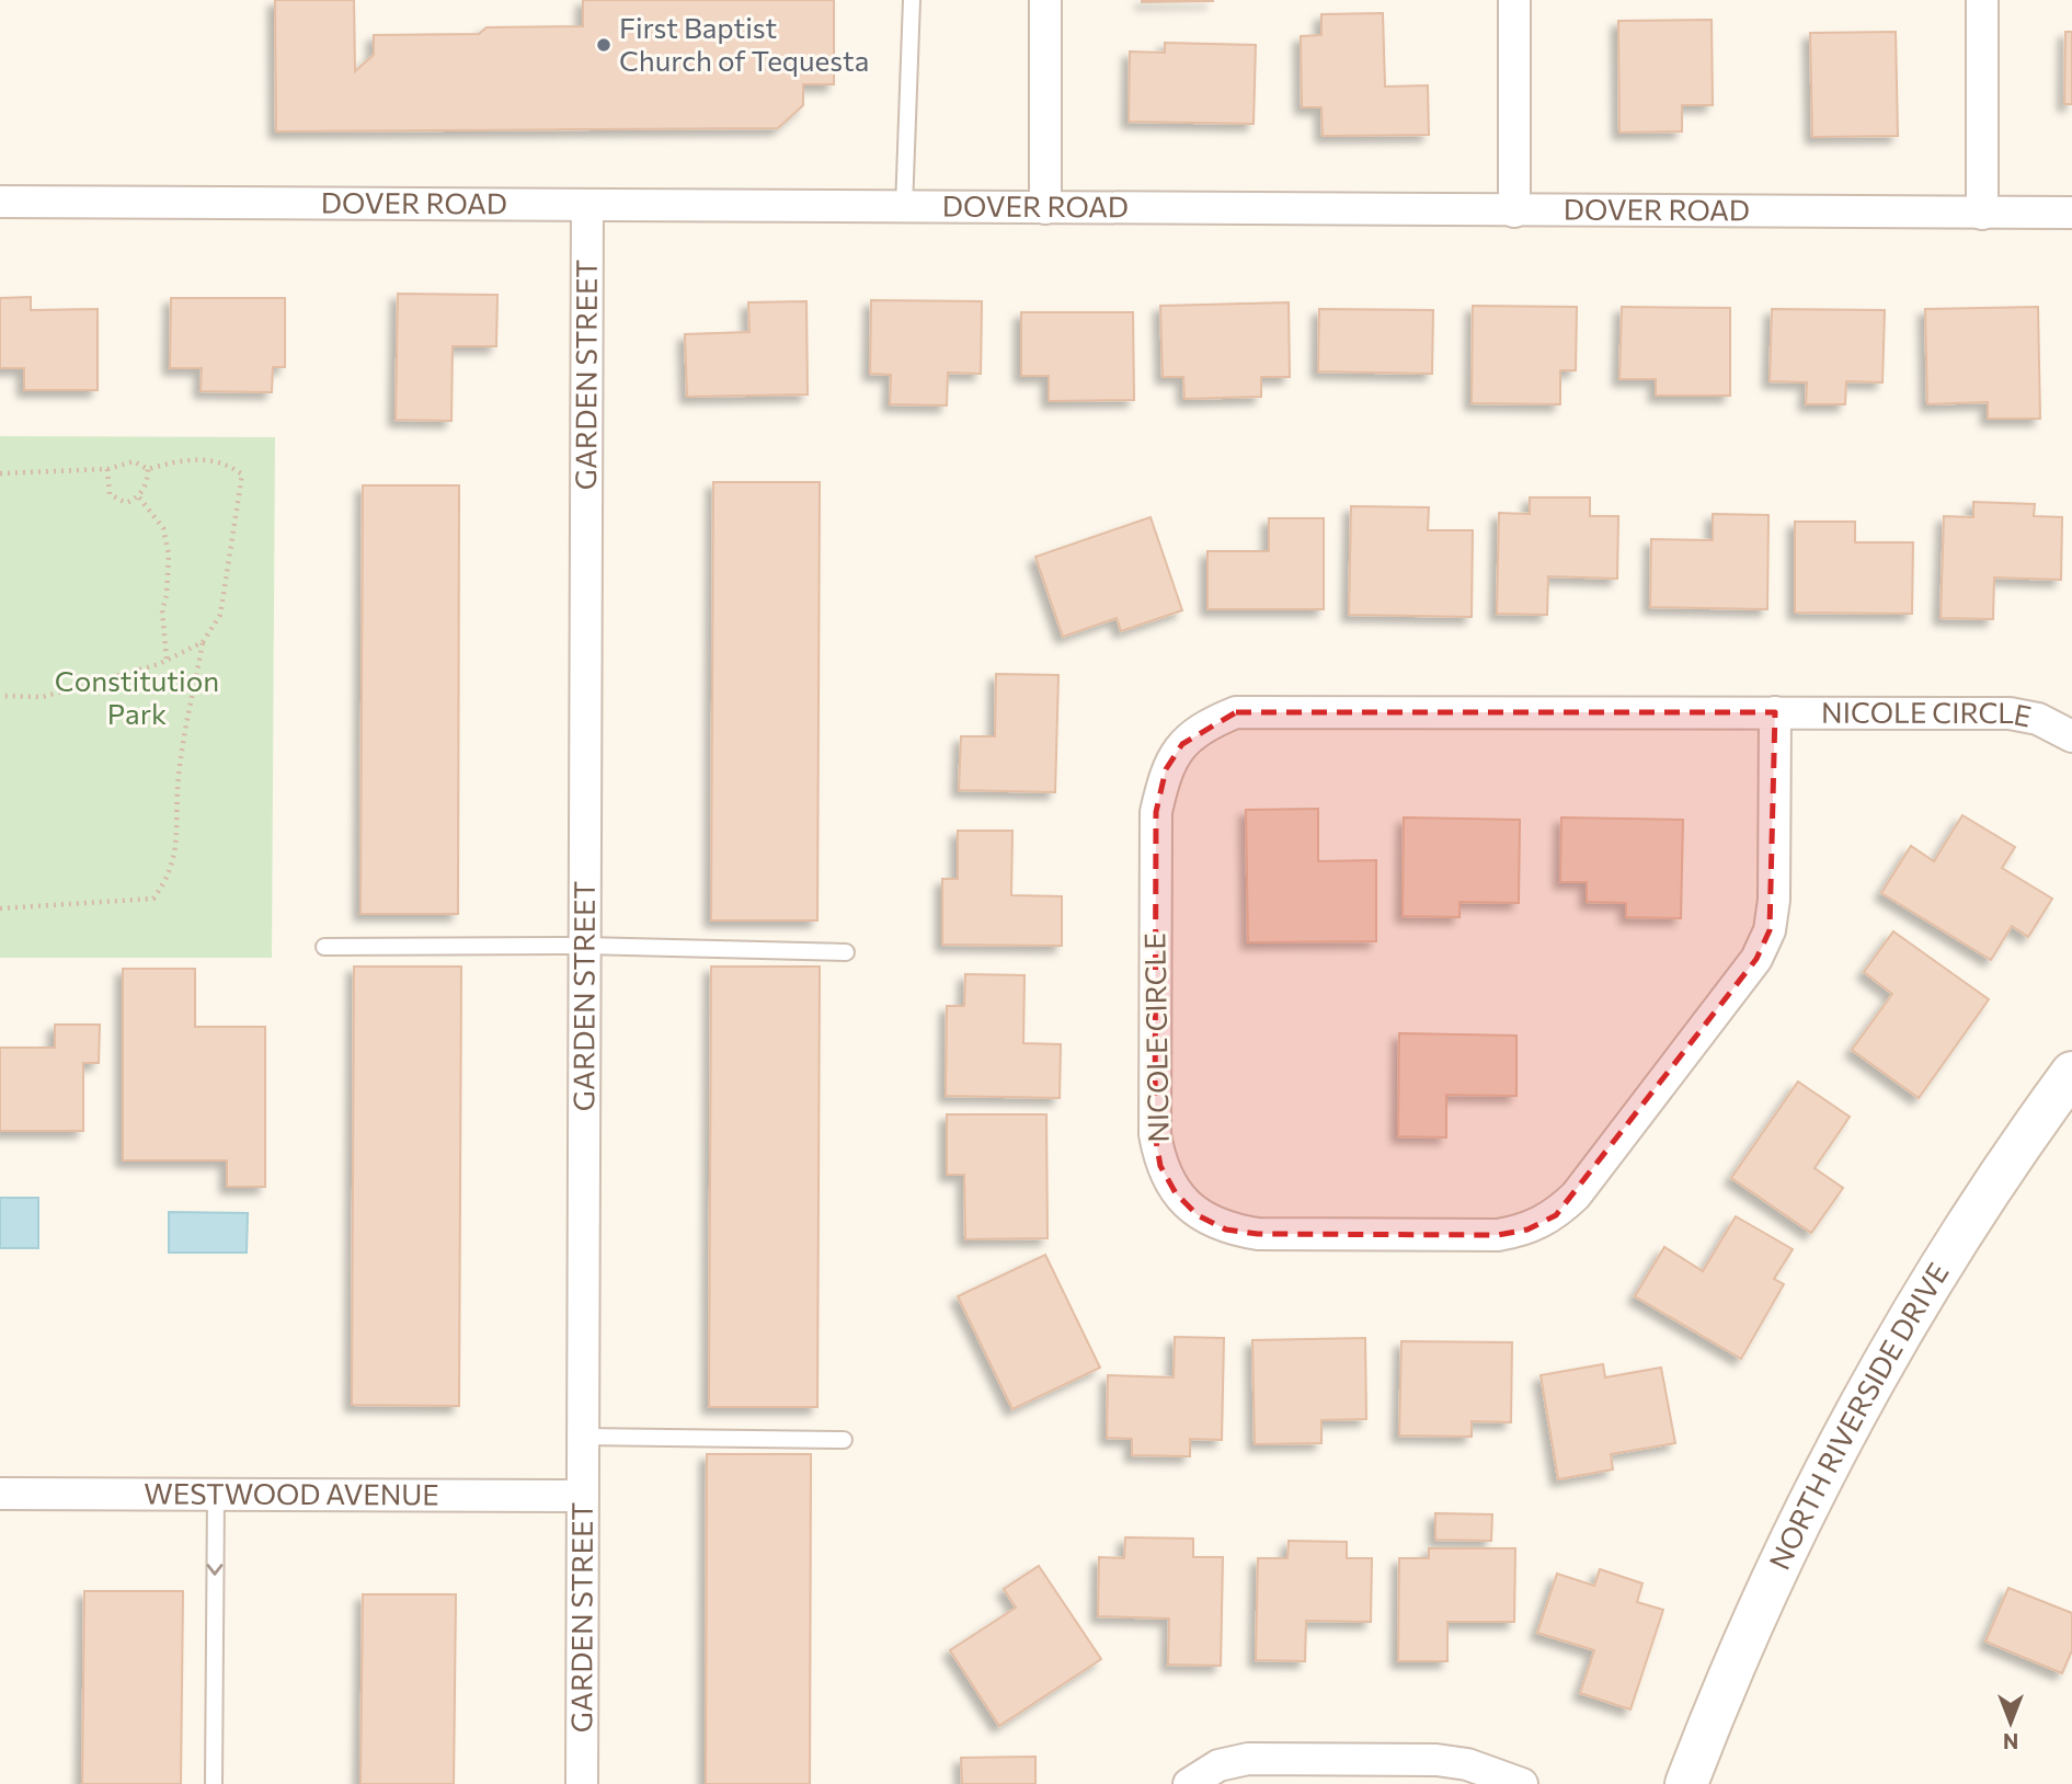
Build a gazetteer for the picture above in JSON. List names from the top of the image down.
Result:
{
  "streets": {
    "street": [
      "DOVER ROAD",
      "GARDEN STREET",
      "NICOLE CIRCLE",
      "NORTH RIVERSIDE DRIVE",
      "WESTWOOD AVENUE"
    ]
  },
  "crossings": [
    ["DOVER ROAD", "GARDEN STREET"],
    ["GARDEN STREET", "WESTWOOD AVENUE"]
  ],
  "parks": ["Constitution Park"],
  "places": ["First Baptist Church of Tequesta"],
  "north": "bottom"
}
